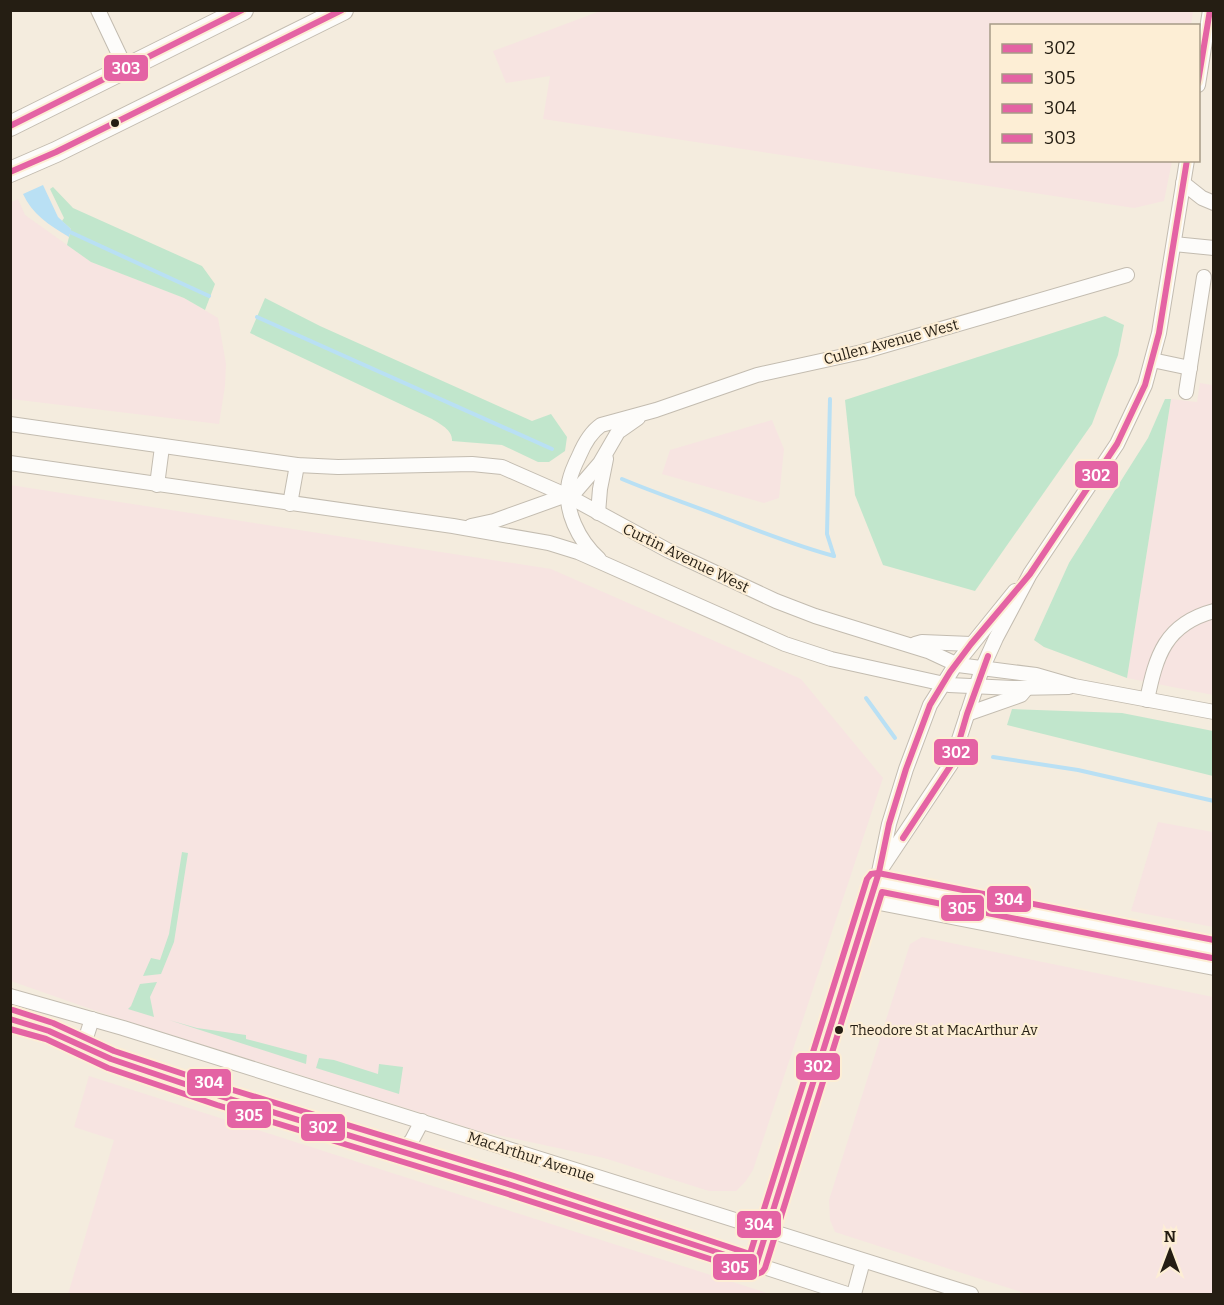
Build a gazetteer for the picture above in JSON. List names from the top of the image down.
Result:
{
  "streets": {
    "street": ["Cullen Avenue West", "Curtin Avenue West", "MacArthur Avenue"]
  },
  "crossings": [
    ["Cullen Avenue West", "Curtin Avenue West"]
  ],
  "places": ["Theodore St at MacArthur Av"],
  "lines": [
    "transit line 302",
    "transit line 303",
    "transit line 304",
    "transit line 305"
  ],
  "legend": [
    "302",
    "305",
    "304",
    "303"
  ],
  "north": "top"
}
